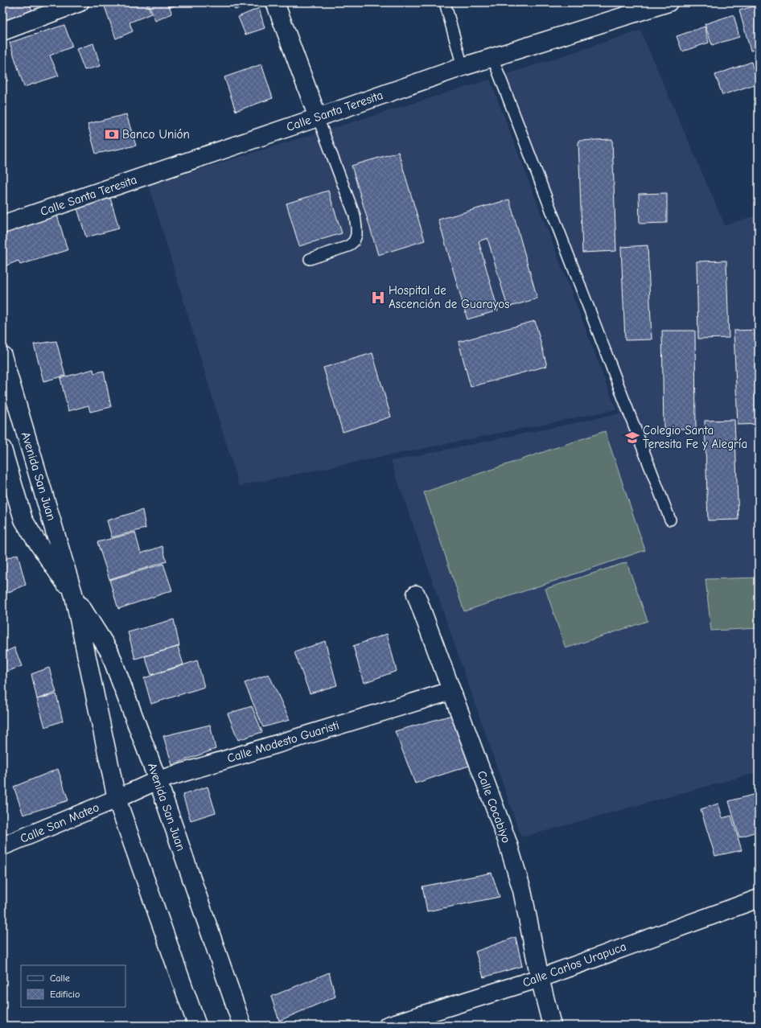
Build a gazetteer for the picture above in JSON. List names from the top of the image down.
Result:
{
  "streets": {
    "street": [
      "Calle Santa Teresita",
      "Avenida San Juan",
      "Calle Modesto Guaristi",
      "Calle Cocabiyo",
      "Calle San Mateo",
      "Calle Carlos Urapuca"
    ]
  },
  "crossings": [
    ["Avenida San Juan", "Calle Modesto Guaristi"],
    ["Avenida San Juan", "Calle San Mateo"],
    ["Calle Modesto Guaristi", "Calle Cocabiyo"],
    ["Calle Modesto Guaristi", "Calle San Mateo"],
    ["Calle Cocabiyo", "Calle Carlos Urapuca"]
  ],
  "places": {
    "bank": ["Banco Unión"],
    "hospital": ["Hospital de Ascención de Guarayos"],
    "school or university": ["Colegio Santa Teresita Fe y Alegría"]
  },
  "legend": ["Calle", "Edificio"]
}
